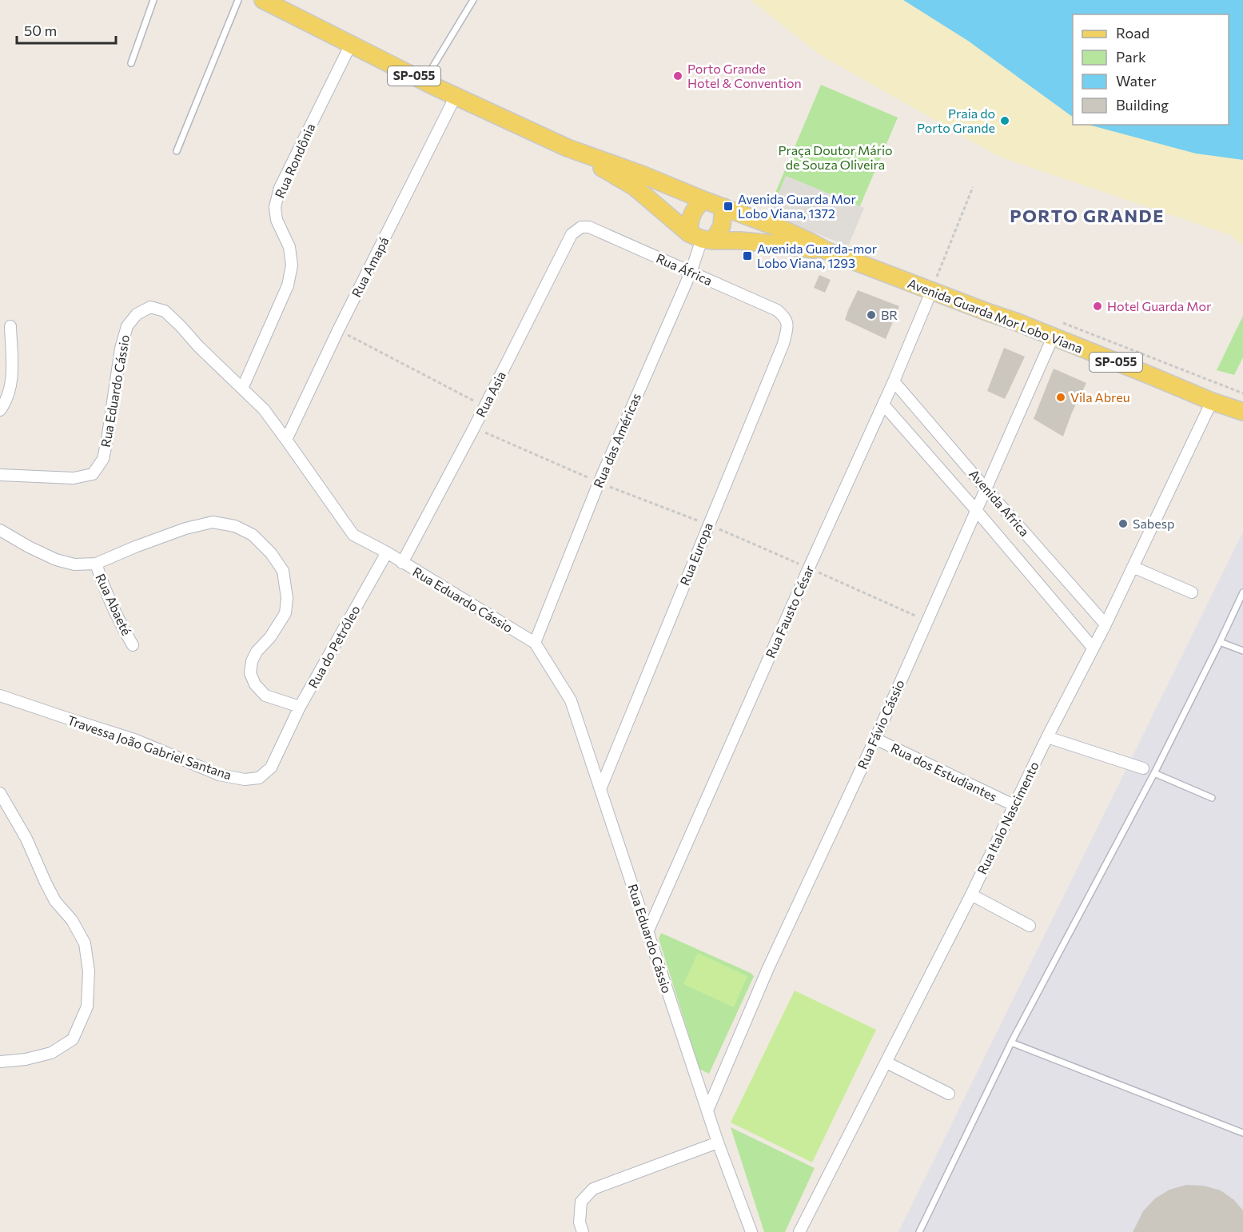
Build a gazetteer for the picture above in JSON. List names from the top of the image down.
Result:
{
  "streets": {
    "main road": ["SP-055", "Avenida Guarda Mor Lobo Viana"],
    "street": [
      "Rua Rondônia",
      "Rua Amapá",
      "Rua África",
      "Rua Eduardo Cássio",
      "Rua Asia",
      "Rua das Américas",
      "Avenida Africa",
      "Rua Europa",
      "Rua Abaeté",
      "Rua Fausto César",
      "Rua do Petróleo",
      "Rua Fávio Cássio",
      "Travessa João Gabriel Santana",
      "Rua dos Estudiantes",
      "Rua Italo Nascimento"
    ]
  },
  "crossings": [
    ["Rua Rondônia", "Avenida Guarda Mor Lobo Viana"],
    ["Rua Rondônia", "Rua Eduardo Cássio"],
    ["Rua Amapá", "Avenida Guarda Mor Lobo Viana"],
    ["Rua Amapá", "Rua Eduardo Cássio"],
    ["Rua África", "Rua Asia"],
    ["Rua África", "Rua das Américas"],
    ["Rua África", "Rua Europa"],
    ["Avenida Guarda Mor Lobo Viana", "Rua das Américas"],
    ["Avenida Guarda Mor Lobo Viana", "Rua Fausto César"],
    ["Avenida Guarda Mor Lobo Viana", "Rua Fávio Cássio"],
    ["Avenida Guarda Mor Lobo Viana", "Rua Italo Nascimento"],
    ["Rua Eduardo Cássio", "Rua Asia"],
    ["Rua Eduardo Cássio", "Rua das Américas"],
    ["Rua Eduardo Cássio", "Rua Europa"],
    ["Rua Eduardo Cássio", "Rua Fausto César"],
    ["Rua Eduardo Cássio", "Rua do Petróleo"],
    ["Rua Eduardo Cássio", "Rua Fávio Cássio"],
    ["Avenida Africa", "Rua Fausto César"],
    ["Avenida Africa", "Rua Fávio Cássio"],
    ["Avenida Africa", "Rua Italo Nascimento"],
    ["Rua do Petróleo", "Travessa João Gabriel Santana"],
    ["Rua Fávio Cássio", "Rua dos Estudiantes"],
    ["Rua dos Estudiantes", "Rua Italo Nascimento"]
  ],
  "districts": ["PORTO GRANDE"],
  "parks": ["Praça Doutor Mário de Souza Oliveira"],
  "places": {
    "other": [
      "Porto Grande Hotel & Convention",
      "Praia do Porto Grande",
      "Hotel Guarda Mor",
      "BR",
      "Vila Abreu",
      "Sabesp"
    ],
    "transit": ["Avenida Guarda Mor Lobo Viana, 1372", "Avenida Guarda-mor Lobo Viana, 1293"]
  },
  "legend": [
    "Road",
    "Park",
    "Water",
    "Building"
  ],
  "scale_bar": "50 m"
}
